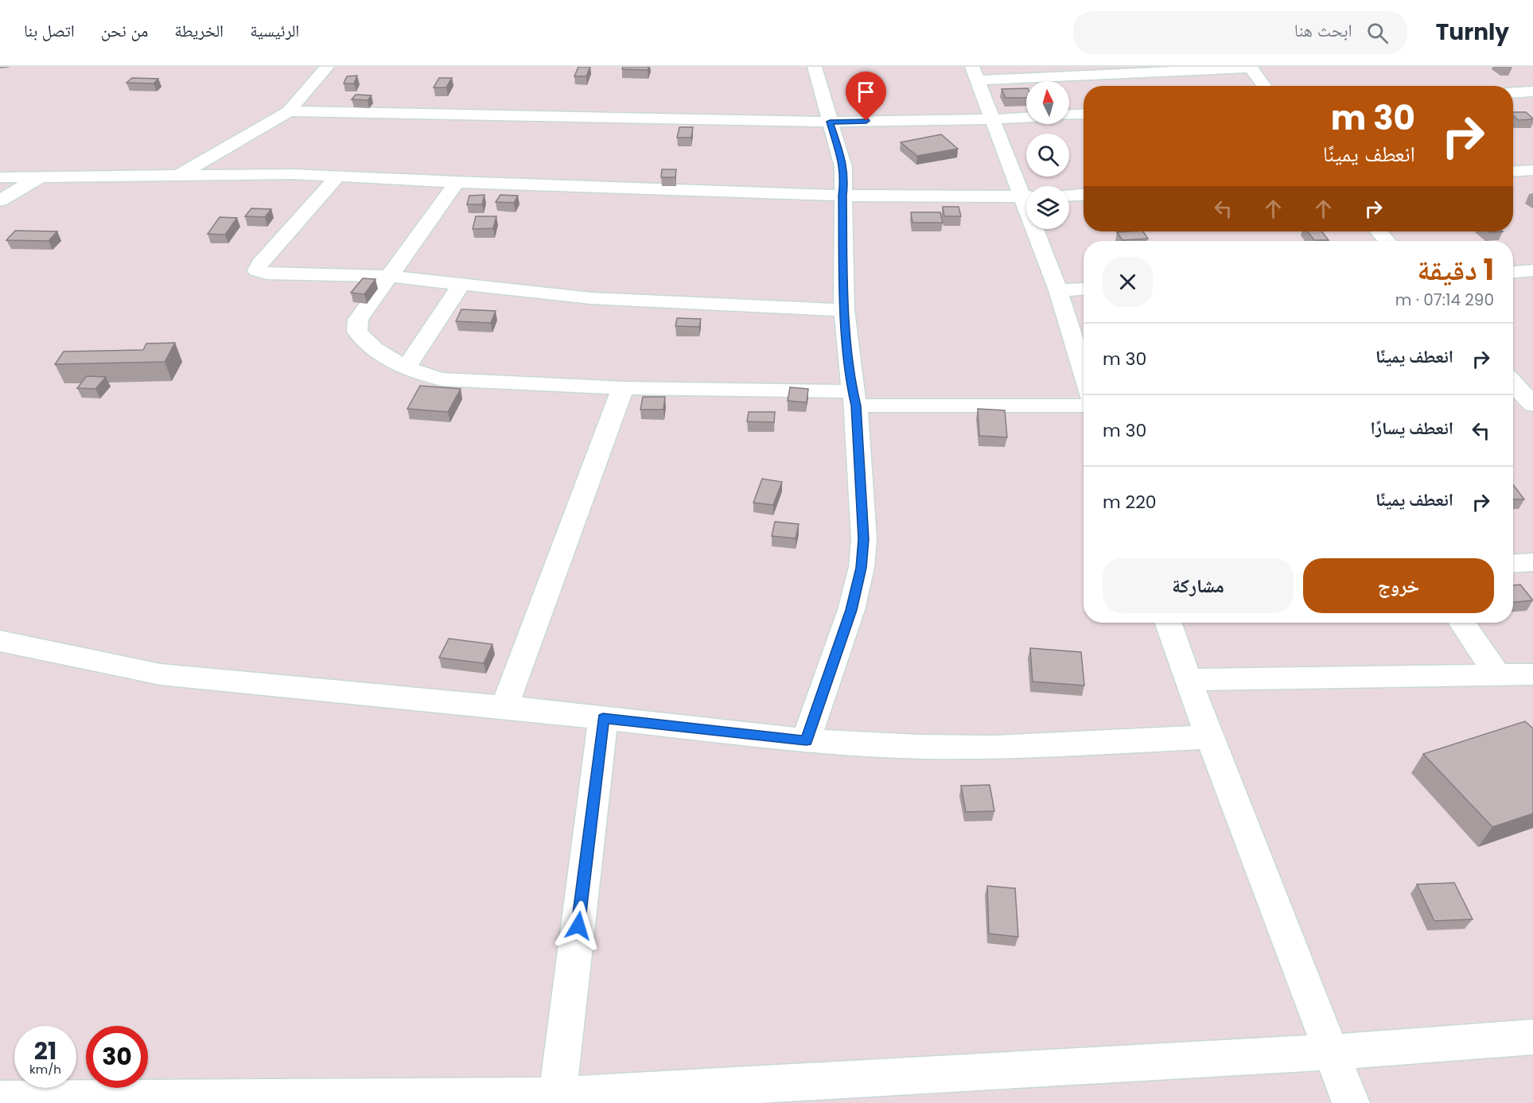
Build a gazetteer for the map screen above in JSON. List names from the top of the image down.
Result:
{
  "north": "top",
  "page": {
    "header": "Turnly",
    "search": "ابحث هنا",
    "nav": [
      "الرئيسية",
      "الخريطة",
      "من نحن",
      "اتصل بنا"
    ],
    "turn": ["30 m", "انعطف يمينًا"],
    "heading": ["1 دقيقة", "290 m · 07:14"],
    "list": [
      {
        "name": "انعطف يمينًا",
        "value": "30 m"
      },
      {
        "name": "انعطف يسارًا",
        "value": "30 m"
      },
      {
        "name": "انعطف يمينًا",
        "value": "220 m"
      }
    ],
    "buttons": ["خروج", "مشاركة"],
    "speed": "21 km/h",
    "limit": "30"
  }
}
